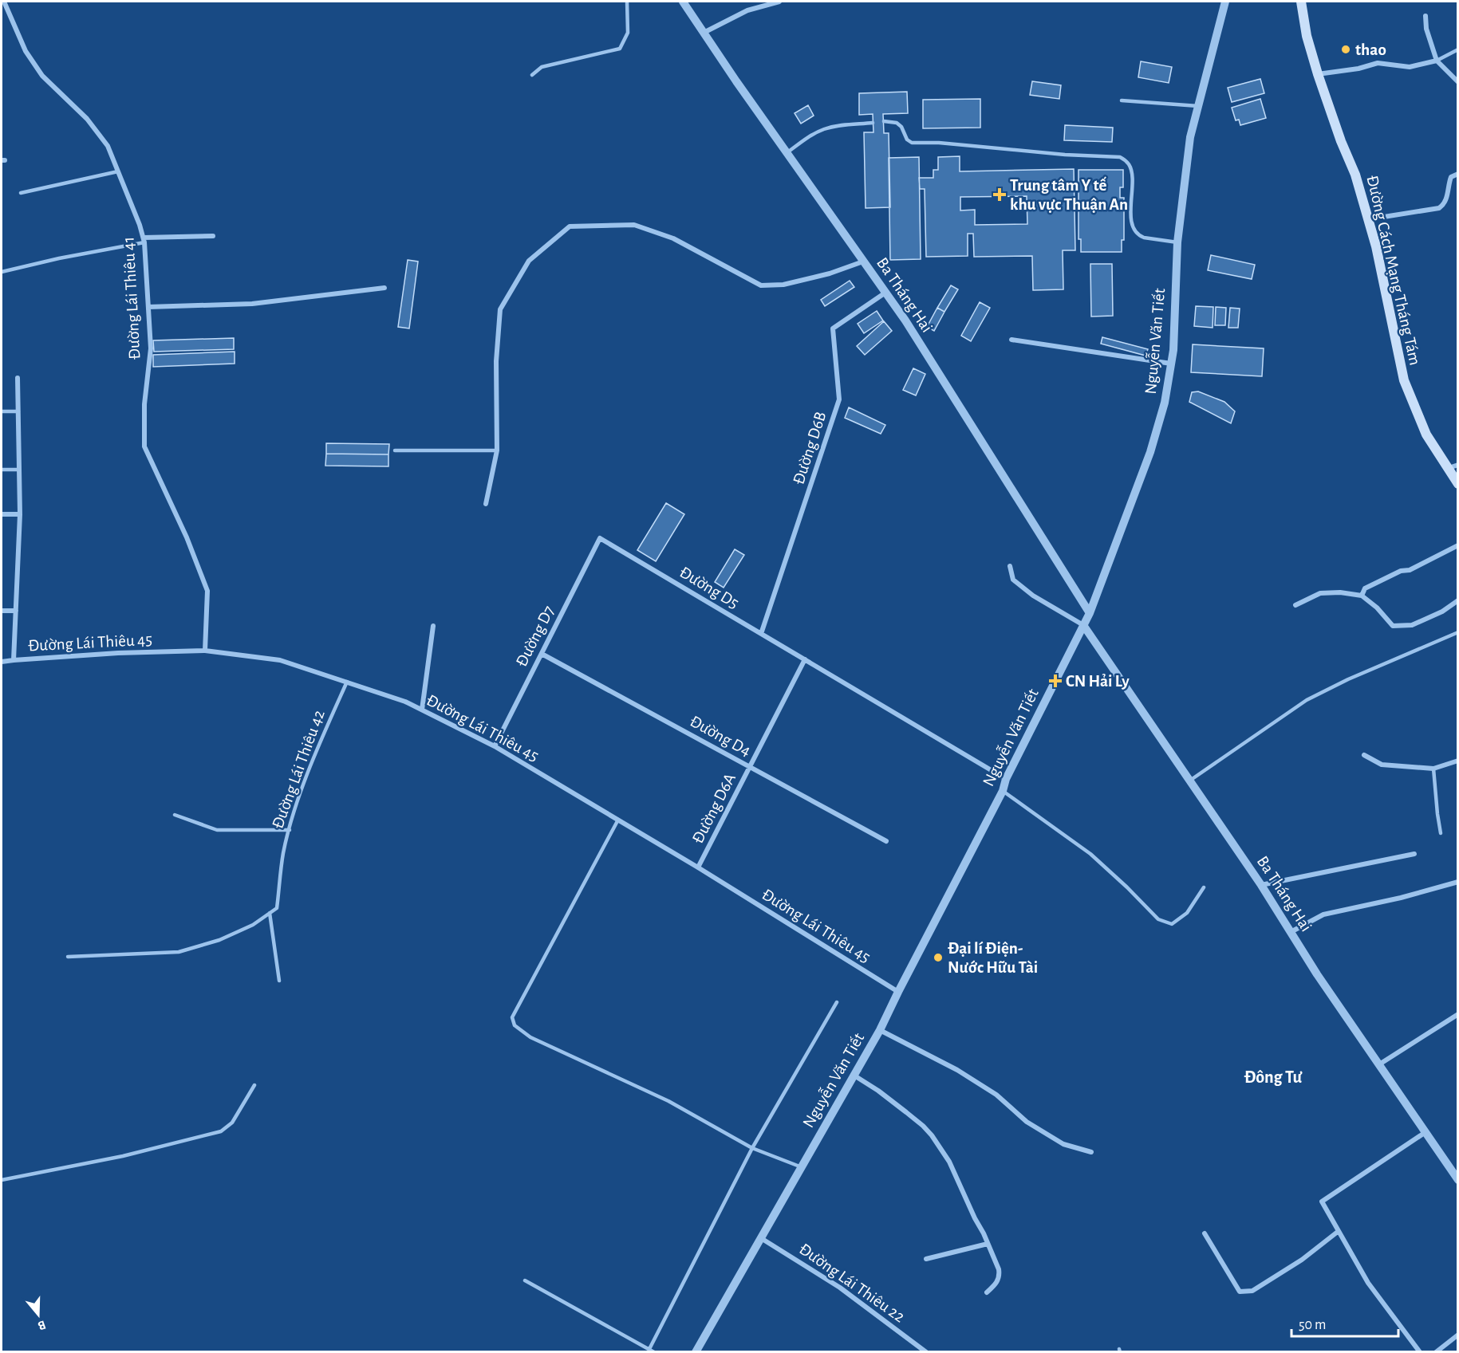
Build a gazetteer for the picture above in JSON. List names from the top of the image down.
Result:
{
  "streets": {
    "main road": ["Đường Cách Mạng Tháng Tám"],
    "street": [
      "Ba Tháng Hai",
      "Đường Lái Thiêu 41",
      "Nguyễn Văn Tiết",
      "Đường D6B",
      "Đường D5",
      "Đường D7",
      "Đường Lái Thiêu 45",
      "Đường D4",
      "Đường D6A",
      "Đường Lái Thiêu 22"
    ],
    "lane": ["Đường Lái Thiêu 42"]
  },
  "crossings": [
    ["Ba Tháng Hai", "Nguyễn Văn Tiết"],
    ["Ba Tháng Hai", "Đường D6B"],
    ["Đường Lái Thiêu 41", "Đường Lái Thiêu 45"],
    ["Nguyễn Văn Tiết", "Đường D5"],
    ["Nguyễn Văn Tiết", "Đường Lái Thiêu 45"],
    ["Nguyễn Văn Tiết", "Đường Lái Thiêu 22"],
    ["Đường D6B", "Đường D5"],
    ["Đường D5", "Đường D7"],
    ["Đường D5", "Đường D6A"],
    ["Đường D7", "Đường Lái Thiêu 45"],
    ["Đường D7", "Đường D4"],
    ["Đường Lái Thiêu 45", "Đường Lái Thiêu 42"],
    ["Đường Lái Thiêu 45", "Đường D6A"],
    ["Đường D4", "Đường D6A"]
  ],
  "districts": ["Đông Tư"],
  "places": {
    "other": ["thao", "Đại lí Điện- Nước Hữu Tài"],
    "health": ["Trung tâm Y tế khu vực Thuận An", "CN Hải Ly"]
  },
  "scale_bar": "50 m",
  "north": "bottom"
}
